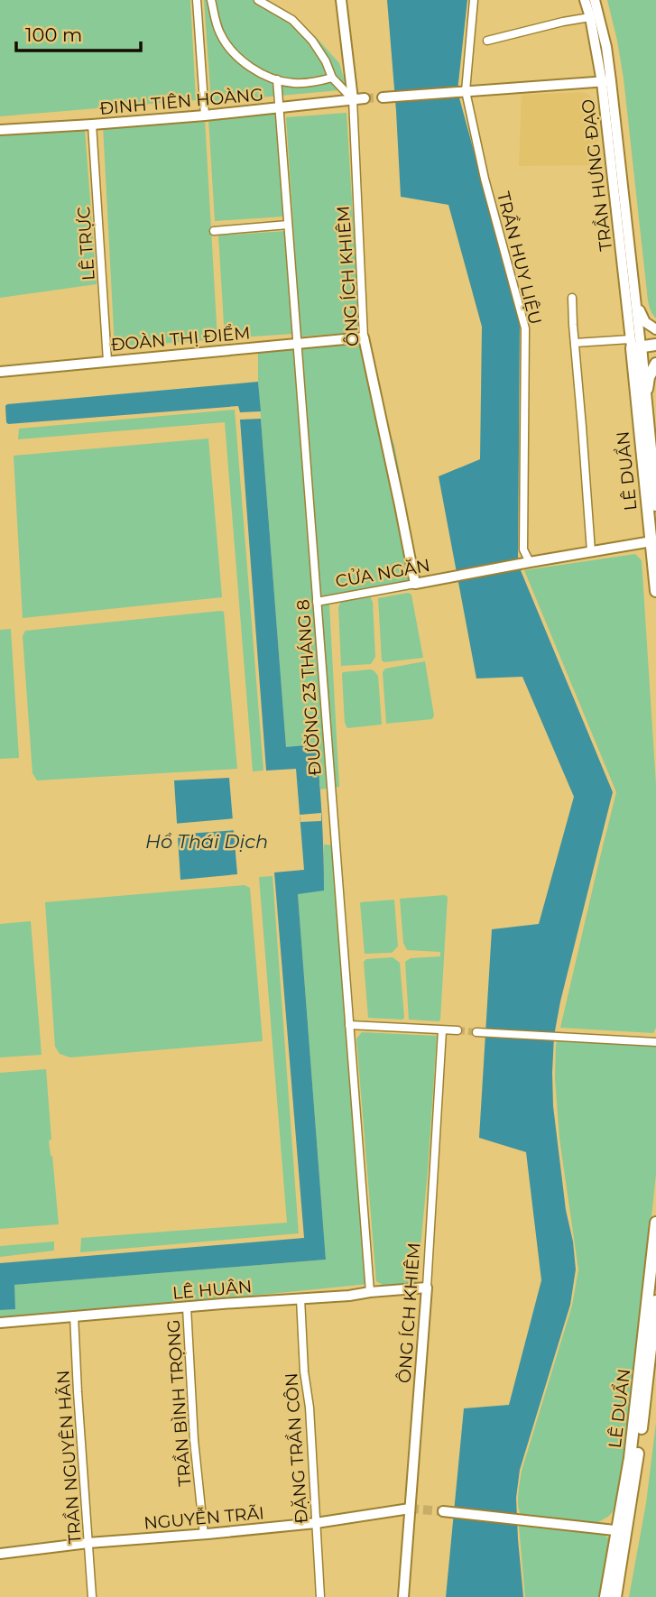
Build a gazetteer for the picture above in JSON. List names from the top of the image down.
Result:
{
  "streets": {
    "main road": [
      "ĐINH TIÊN HOÀNG",
      "TRẦN HƯNG ĐẠO",
      "ÔNG ÍCH KHIÊM",
      "ĐOÀN THỊ ĐIỂM",
      "LÊ DUẨN",
      "CỬA NGĂN",
      "LÊ HUÂN",
      "NGUYỄN TRÃI"
    ],
    "street": [
      "LÊ TRỰC",
      "TRẦN HUY LIỆU",
      "ĐƯỜNG 23 THÁNG 8",
      "TRẦN BÌNH TRỌNG",
      "ĐẶNG TRẦN CÔN",
      "TRẦN NGUYÊN HÃN"
    ]
  },
  "crossings": [
    ["ĐINH TIÊN HOÀNG", "LÊ TRỰC"],
    ["ĐINH TIÊN HOÀNG", "ÔNG ÍCH KHIÊM"],
    ["ĐINH TIÊN HOÀNG", "ĐƯỜNG 23 THÁNG 8"],
    ["TRẦN HƯNG ĐẠO", "LÊ DUẨN"],
    ["LÊ TRỰC", "ĐOÀN THỊ ĐIỂM"],
    ["TRẦN HUY LIỆU", "CỬA NGĂN"],
    ["ÔNG ÍCH KHIÊM", "ĐOÀN THỊ ĐIỂM"],
    ["ÔNG ÍCH KHIÊM", "CỬA NGĂN"],
    ["ÔNG ÍCH KHIÊM", "LÊ HUÂN"],
    ["ÔNG ÍCH KHIÊM", "NGUYỄN TRÃI"],
    ["ĐOÀN THỊ ĐIỂM", "ĐƯỜNG 23 THÁNG 8"],
    ["CỬA NGĂN", "ĐƯỜNG 23 THÁNG 8"],
    ["ĐƯỜNG 23 THÁNG 8", "LÊ HUÂN"],
    ["LÊ HUÂN", "TRẦN BÌNH TRỌNG"],
    ["LÊ HUÂN", "ĐẶNG TRẦN CÔN"],
    ["LÊ HUÂN", "TRẦN NGUYÊN HÃN"],
    ["TRẦN BÌNH TRỌNG", "NGUYỄN TRÃI"],
    ["ĐẶNG TRẦN CÔN", "NGUYỄN TRÃI"],
    ["TRẦN NGUYÊN HÃN", "NGUYỄN TRÃI"]
  ],
  "water": ["Hồ Thái Dịch"],
  "scale_bar": "100 m"
}
